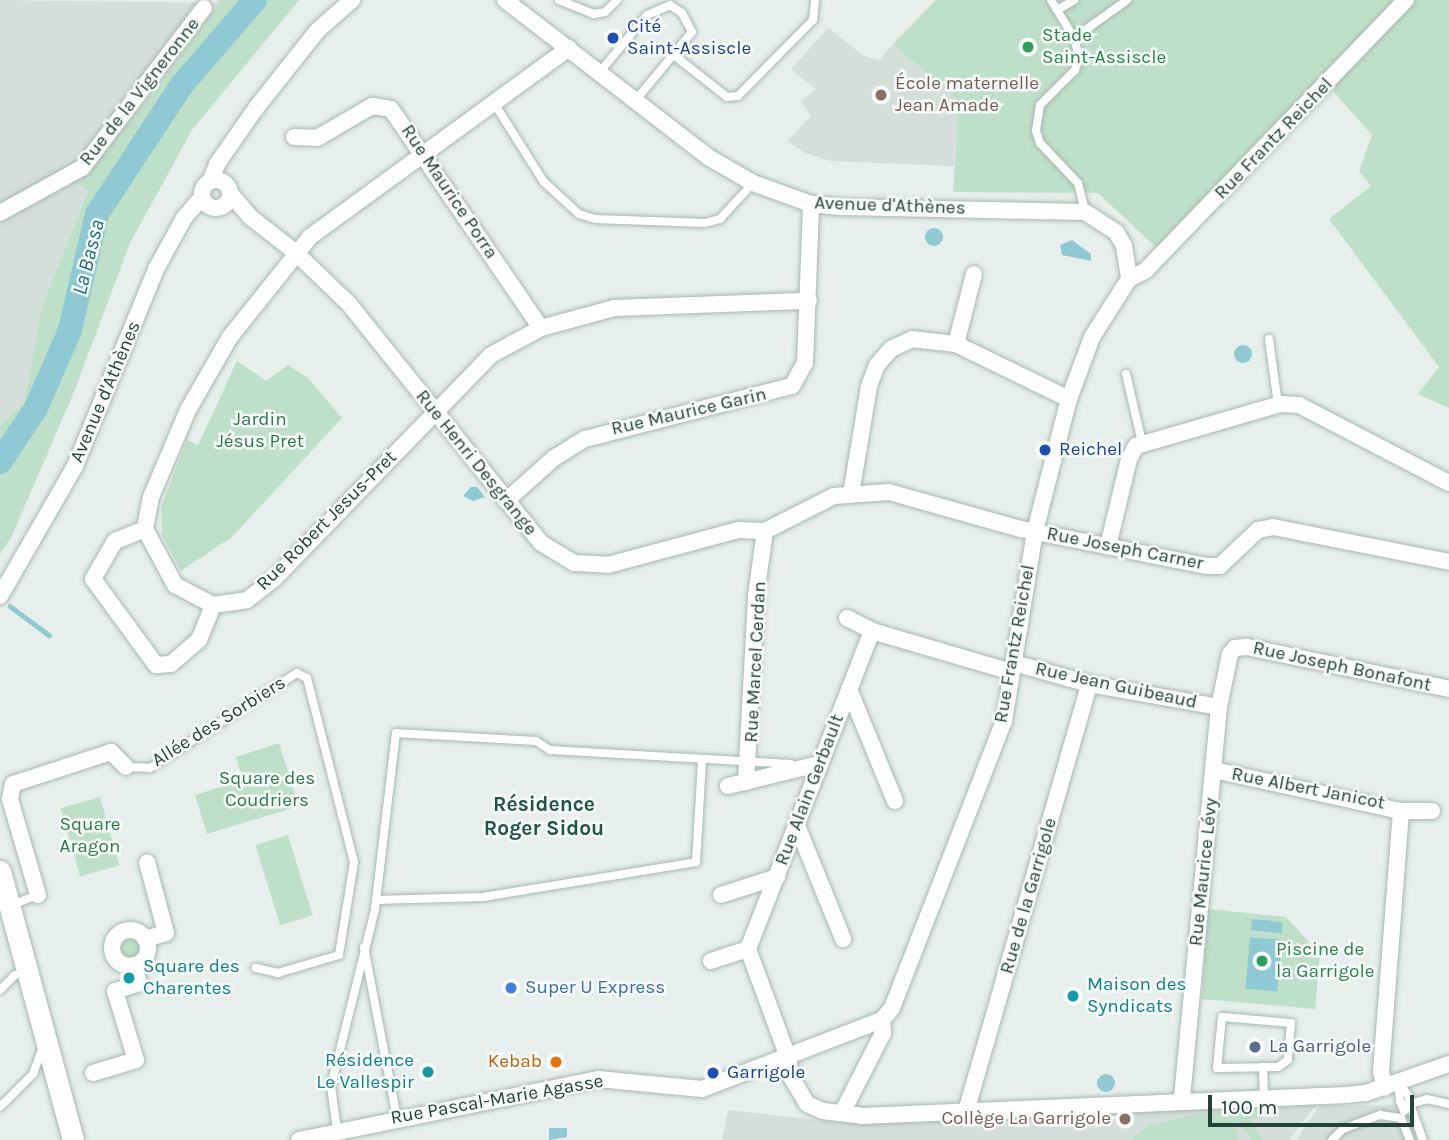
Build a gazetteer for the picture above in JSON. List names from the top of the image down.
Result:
{
  "streets": {
    "street": [
      "Rue de la Vigneronne",
      "Rue Frantz Reichel",
      "Rue Maurice Porra",
      "Avenue d'Athènes",
      "Rue Maurice Garin",
      "Rue Henri Desgrange",
      "Rue Robert Jesus-Pret",
      "Rue Joseph Carner",
      "Rue Marcel Cerdan",
      "Rue Joseph Bonafont",
      "Rue Jean Guibeaud",
      "Rue Albert Janicot",
      "Rue Alain Gerbault",
      "Rue Maurice Lévy",
      "Rue de la Garrigole",
      "Rue Pascal-Marie Agasse"
    ],
    "lane": ["Allée des Sorbiers"]
  },
  "crossings": [
    ["Rue Frantz Reichel", "Rue Joseph Carner"],
    ["Rue Frantz Reichel", "Rue Jean Guibeaud"],
    ["Rue Maurice Porra", "Rue Robert Jesus-Pret"],
    ["Avenue d'Athènes", "Rue Maurice Garin"],
    ["Avenue d'Athènes", "Rue Henri Desgrange"],
    ["Rue Maurice Garin", "Rue Henri Desgrange"],
    ["Rue Maurice Garin", "Rue Robert Jesus-Pret"],
    ["Rue Henri Desgrange", "Rue Robert Jesus-Pret"],
    ["Rue Henri Desgrange", "Rue Marcel Cerdan"],
    ["Rue Joseph Bonafont", "Rue Maurice Lévy"],
    ["Rue Jean Guibeaud", "Rue Alain Gerbault"],
    ["Rue Jean Guibeaud", "Rue Maurice Lévy"],
    ["Rue Jean Guibeaud", "Rue de la Garrigole"],
    ["Rue Albert Janicot", "Rue Maurice Lévy"]
  ],
  "districts": ["Résidence Roger Sidou"],
  "water": ["La Bassa"],
  "parks": ["Jardin Jésus Pret", "Square des Coudriers", "Square Aragon"],
  "places": [
    "Cité Saint-Assiscle",
    "Stade Saint-Assiscle",
    "École maternelle Jean Amade",
    "Reichel",
    "Piscine de la Garrigole",
    "Square des Charentes",
    "Super U Express",
    "Maison des Syndicats",
    "La Garrigole",
    "Kebab",
    "Résidence Le Vallespir",
    "Garrigole",
    "Collège La Garrigole"
  ],
  "scale_bar": "100 m"
}
